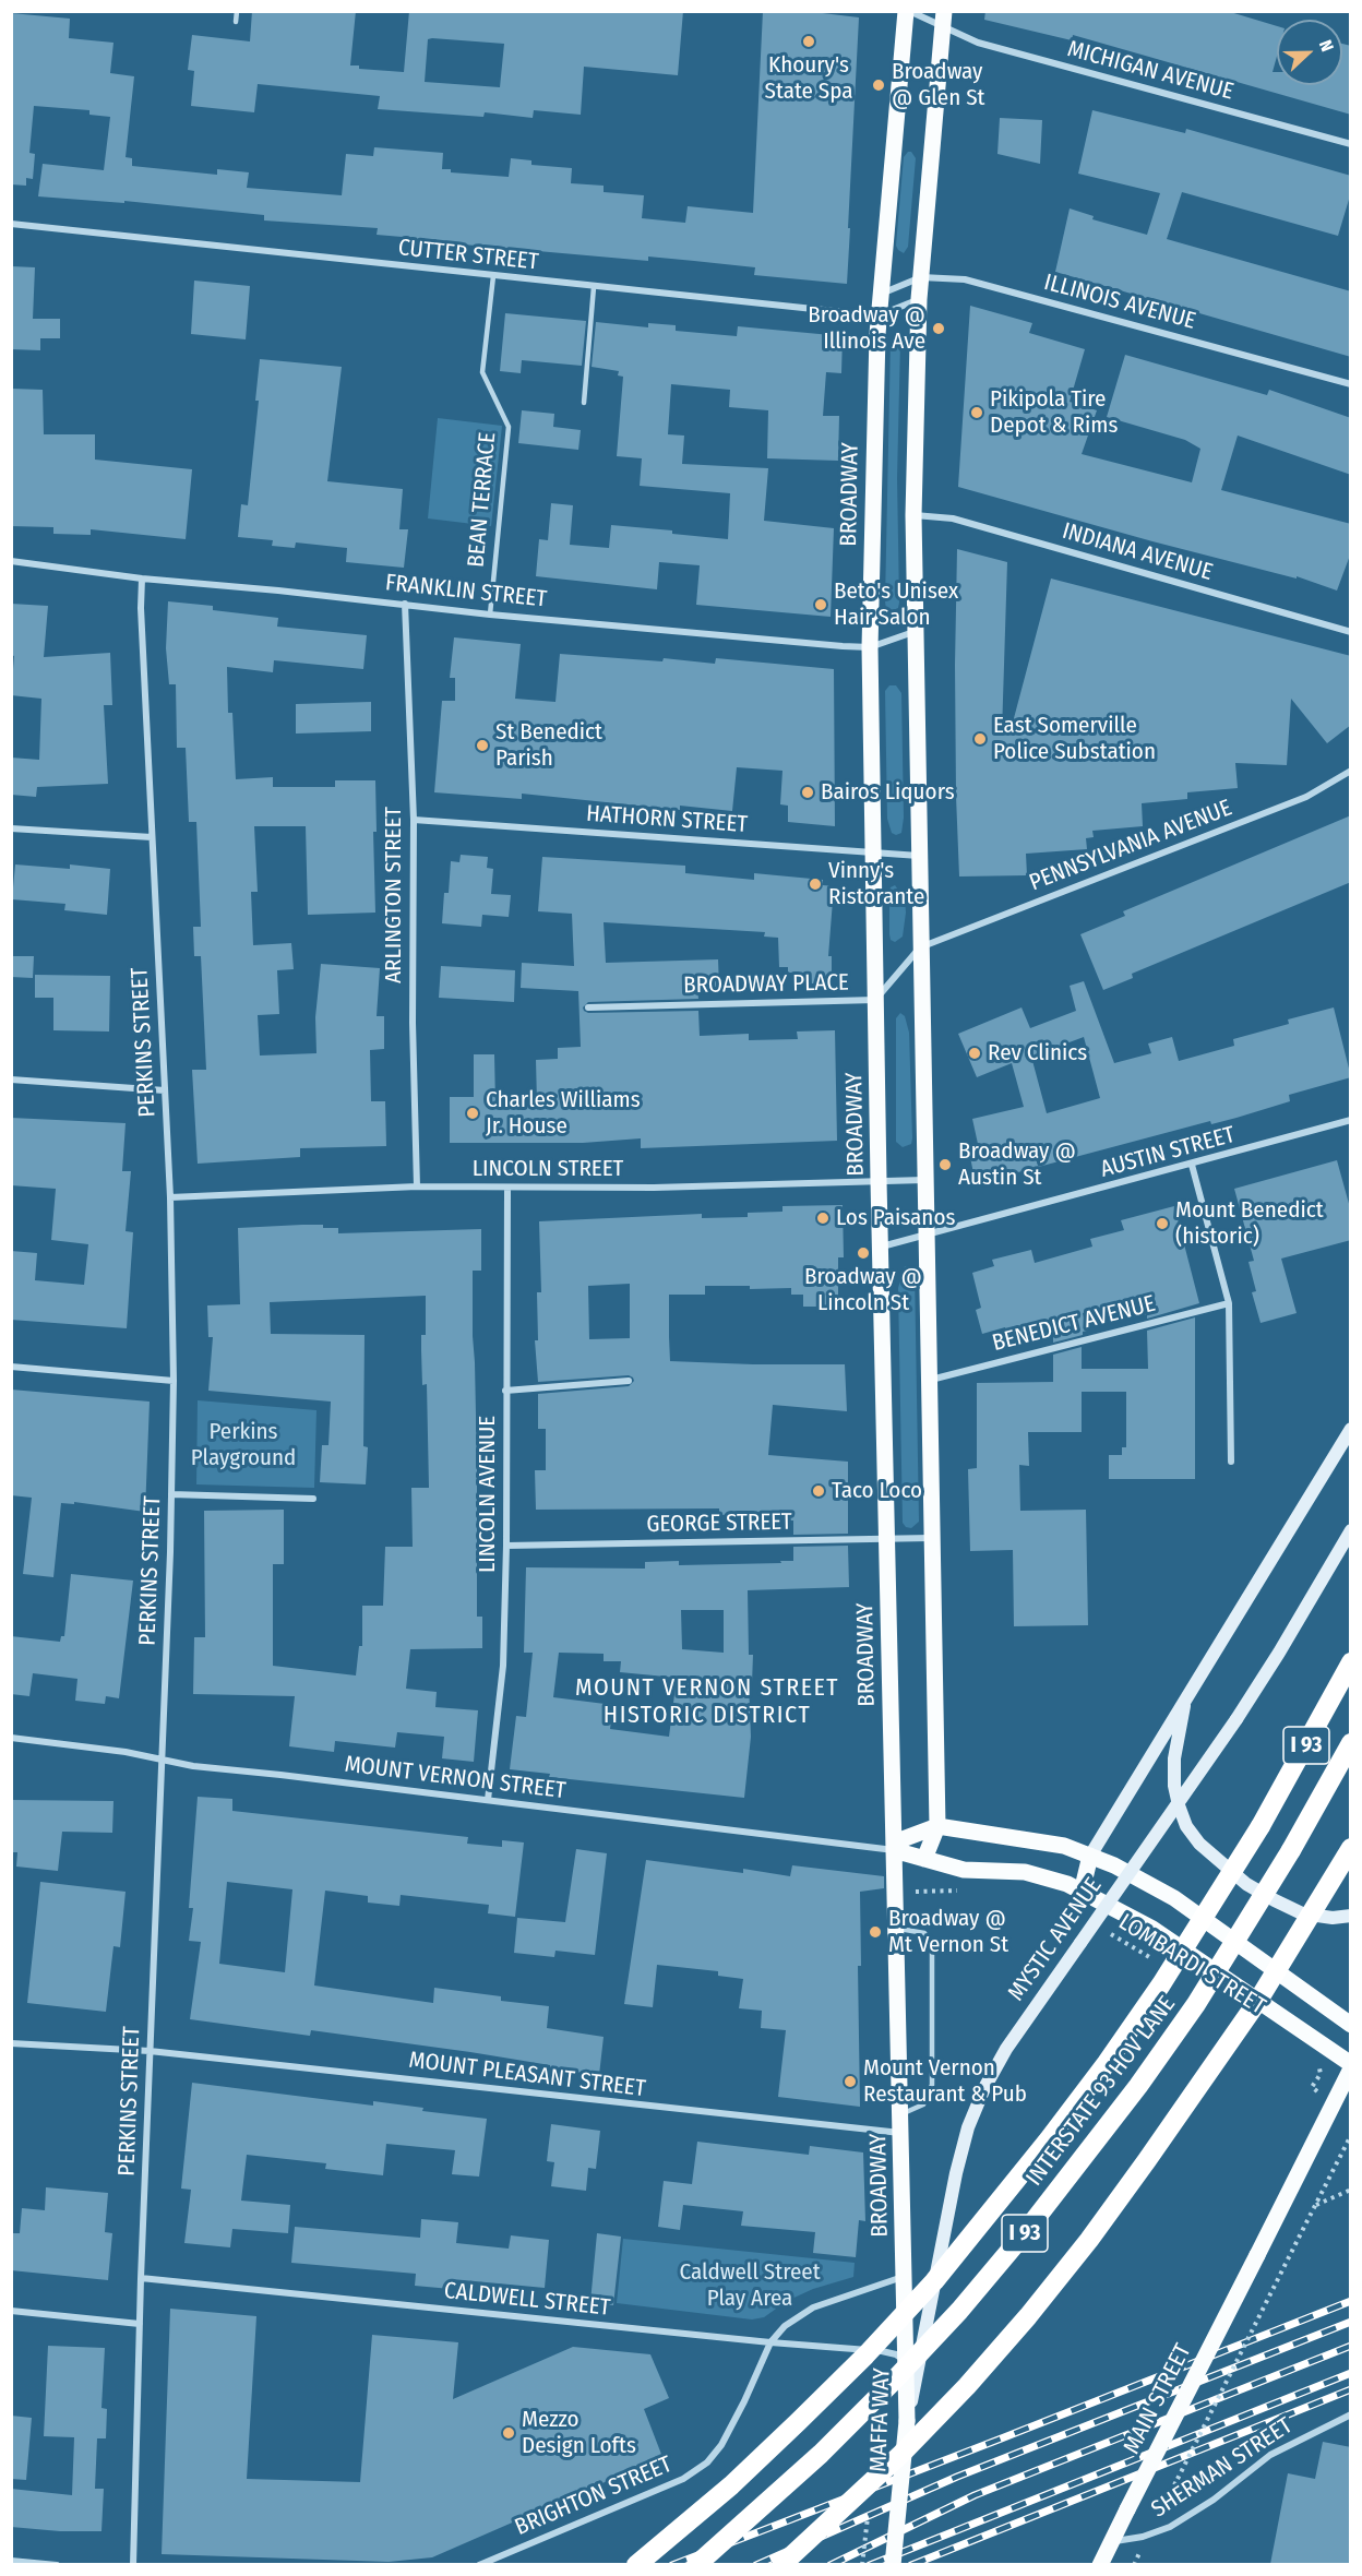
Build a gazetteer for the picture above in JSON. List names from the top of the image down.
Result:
{
  "streets": {
    "highway": ["I 93", "INTERSTATE 93 HOV LANE"],
    "main road": [
      "BROADWAY",
      "MYSTIC AVENUE",
      "MAIN STREET",
      "MAFFA WAY"
    ],
    "street": [
      "MICHIGAN AVENUE",
      "CUTTER STREET",
      "ILLINOIS AVENUE",
      "INDIANA AVENUE",
      "FRANKLIN STREET",
      "HATHORN STREET",
      "PENNSYLVANIA AVENUE",
      "ARLINGTON STREET",
      "BROADWAY PLACE",
      "PERKINS STREET",
      "AUSTIN STREET",
      "LINCOLN STREET",
      "BENEDICT AVENUE",
      "LINCOLN AVENUE",
      "GEORGE STREET",
      "MOUNT VERNON STREET",
      "MOUNT PLEASANT STREET",
      "CALDWELL STREET",
      "SHERMAN STREET",
      "BRIGHTON STREET"
    ],
    "lane": ["BEAN TERRACE"],
    "path": ["LOMBARDI STREET"]
  },
  "crossings": [
    ["MICHIGAN AVENUE", "BROADWAY"],
    ["CUTTER STREET", "BROADWAY"],
    ["CUTTER STREET", "BEAN TERRACE"],
    ["ILLINOIS AVENUE", "BROADWAY"],
    ["BROADWAY", "FRANKLIN STREET"],
    ["BROADWAY", "HATHORN STREET"],
    ["BROADWAY", "BROADWAY PLACE"],
    ["BROADWAY", "AUSTIN STREET"],
    ["BROADWAY", "LINCOLN STREET"],
    ["BROADWAY", "GEORGE STREET"],
    ["BROADWAY", "MOUNT VERNON STREET"],
    ["BROADWAY", "MOUNT PLEASANT STREET"],
    ["BROADWAY", "MAFFA WAY"],
    ["BROADWAY", "BRIGHTON STREET"],
    ["BEAN TERRACE", "FRANKLIN STREET"],
    ["FRANKLIN STREET", "ARLINGTON STREET"],
    ["FRANKLIN STREET", "PERKINS STREET"],
    ["HATHORN STREET", "ARLINGTON STREET"],
    ["PENNSYLVANIA AVENUE", "BROADWAY PLACE"],
    ["ARLINGTON STREET", "LINCOLN STREET"],
    ["PERKINS STREET", "LINCOLN STREET"],
    ["PERKINS STREET", "MOUNT VERNON STREET"],
    ["PERKINS STREET", "MOUNT PLEASANT STREET"],
    ["PERKINS STREET", "CALDWELL STREET"],
    ["LINCOLN STREET", "LINCOLN AVENUE"],
    ["LINCOLN AVENUE", "GEORGE STREET"],
    ["LINCOLN AVENUE", "MOUNT VERNON STREET"],
    ["MYSTIC AVENUE", "MAFFA WAY"],
    ["CALDWELL STREET", "MAFFA WAY"],
    ["CALDWELL STREET", "BRIGHTON STREET"],
    ["MAIN STREET", "SHERMAN STREET"],
    ["MAFFA WAY", "BRIGHTON STREET"]
  ],
  "districts": ["MOUNT VERNON STREET HISTORIC DISTRICT"],
  "parks": ["Perkins Playground", "Caldwell Street Play Area"],
  "places": [
    "Khoury's State Spa",
    "Broadway @ Glen St",
    "Broadway @ Illinois Ave",
    "Pikipola Tire Depot & Rims",
    "Beto's Unisex Hair Salon",
    "East Somerville Police Substation",
    "St Benedict Parish",
    "Bairos Liquors",
    "Vinny's Ristorante",
    "Rev Clinics",
    "Charles Williams Jr. House",
    "Broadway @ Austin St",
    "Los Paisanos",
    "Mount Benedict (historic)",
    "Broadway @ Lincoln St",
    "Taco Loco",
    "Broadway @ Mt Vernon St",
    "Mount Vernon Restaurant & Pub",
    "Mezzo Design Lofts"
  ],
  "north": "right"
}
